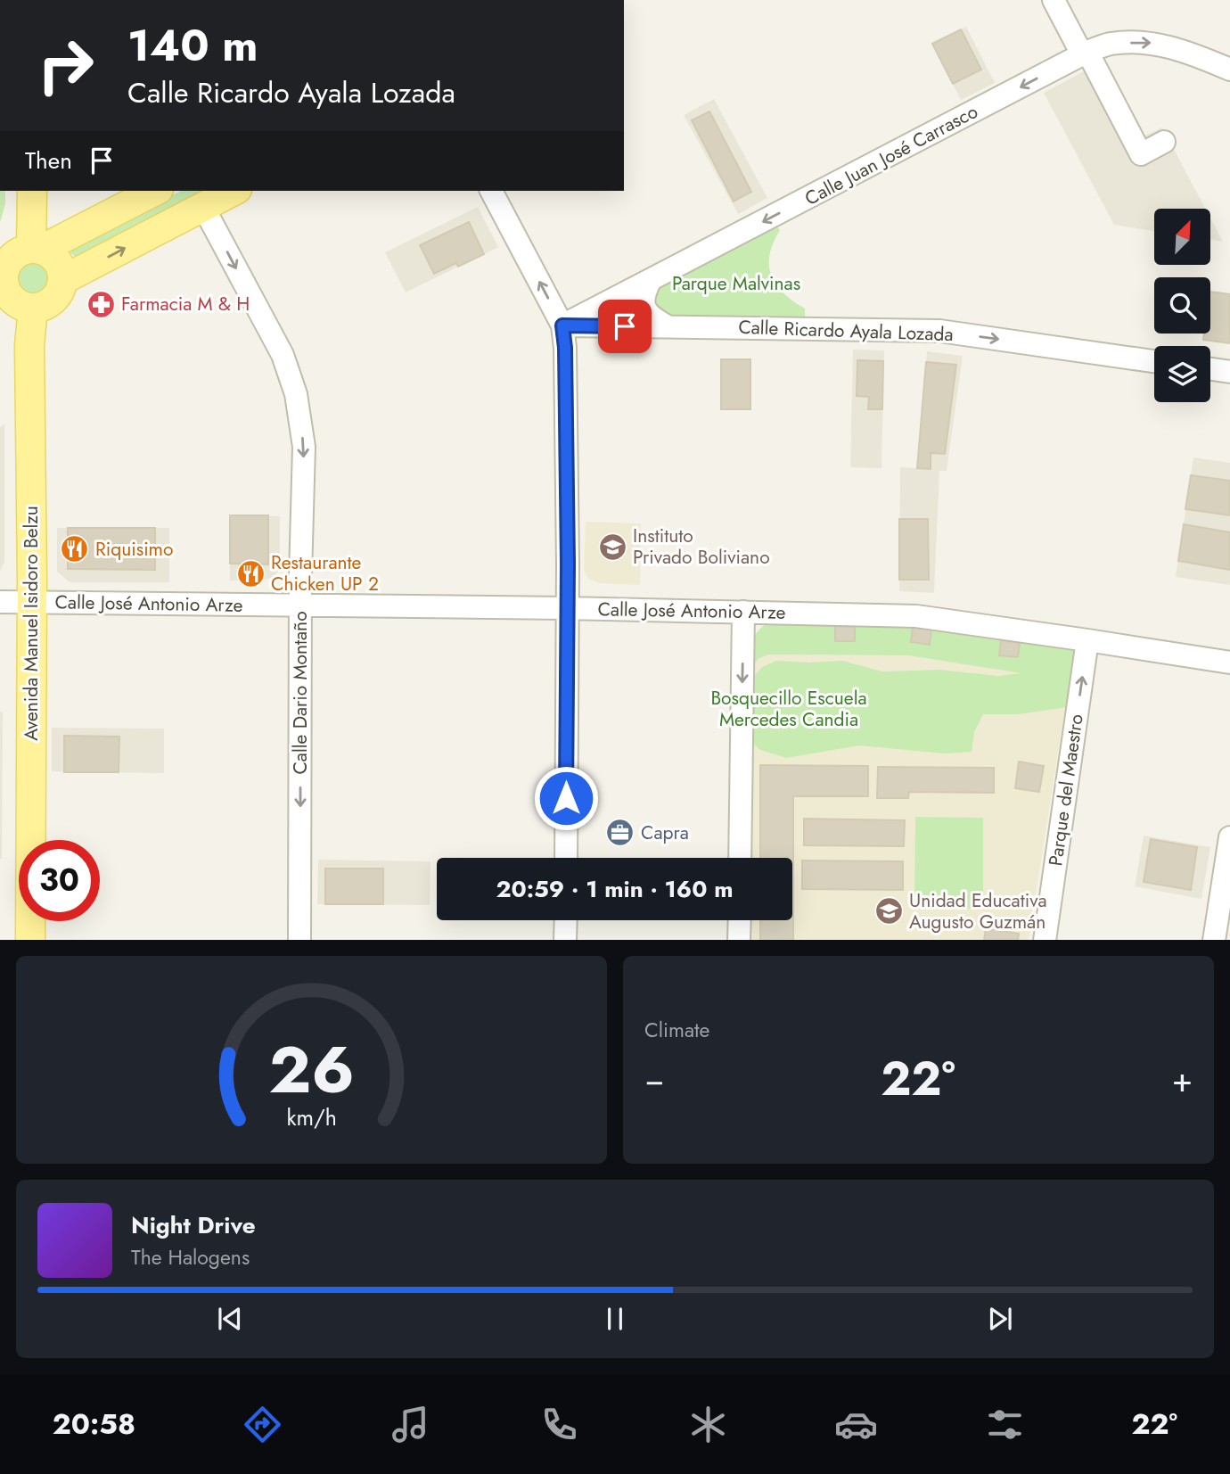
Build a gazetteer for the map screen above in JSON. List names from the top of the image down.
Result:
{
  "streets": {
    "main road": ["Avenida Manuel Isidoro Belzu"],
    "street": [
      "Calle Juan José Carrasco",
      "Calle Ricardo Ayala Lozada",
      "Calle José Antonio Arze",
      "Calle Dario Montaño",
      "Parque del Maestro"
    ]
  },
  "crossings": [
    ["Calle Juan José Carrasco", "Calle Ricardo Ayala Lozada"],
    ["Calle José Antonio Arze", "Avenida Manuel Isidoro Belzu"],
    ["Calle José Antonio Arze", "Calle Dario Montaño"],
    ["Calle José Antonio Arze", "Parque del Maestro"]
  ],
  "one_way": ["Calle Ricardo Ayala Lozada", "Calle Dario Montaño"],
  "parks": ["Parque Malvinas", "Bosquecillo Escuela Mercedes Candia"],
  "places": {
    "pharmacy": ["Farmacia M & H"],
    "school or university": ["Instituto Privado Boliviano", "Unidad Educativa Augusto Guzmán"],
    "restaurant": ["Riquisimo", "Restaurante Chicken UP 2"],
    "office": ["Capra"]
  },
  "north": "top right",
  "page": {
    "turn": ["140 m", "Calle Ricardo Ayala Lozada"],
    "then": "Then",
    "limit": "30",
    "trip": "20:59 · 1 min · 160 m",
    "tile": "Climate",
    "heat": ["−", "22°", "+"],
    "song": ["Night Drive", "The Halogens"],
    "tabs": ["20:58", "22°"],
    "gauge": ["26", "km/h"]
  }
}
